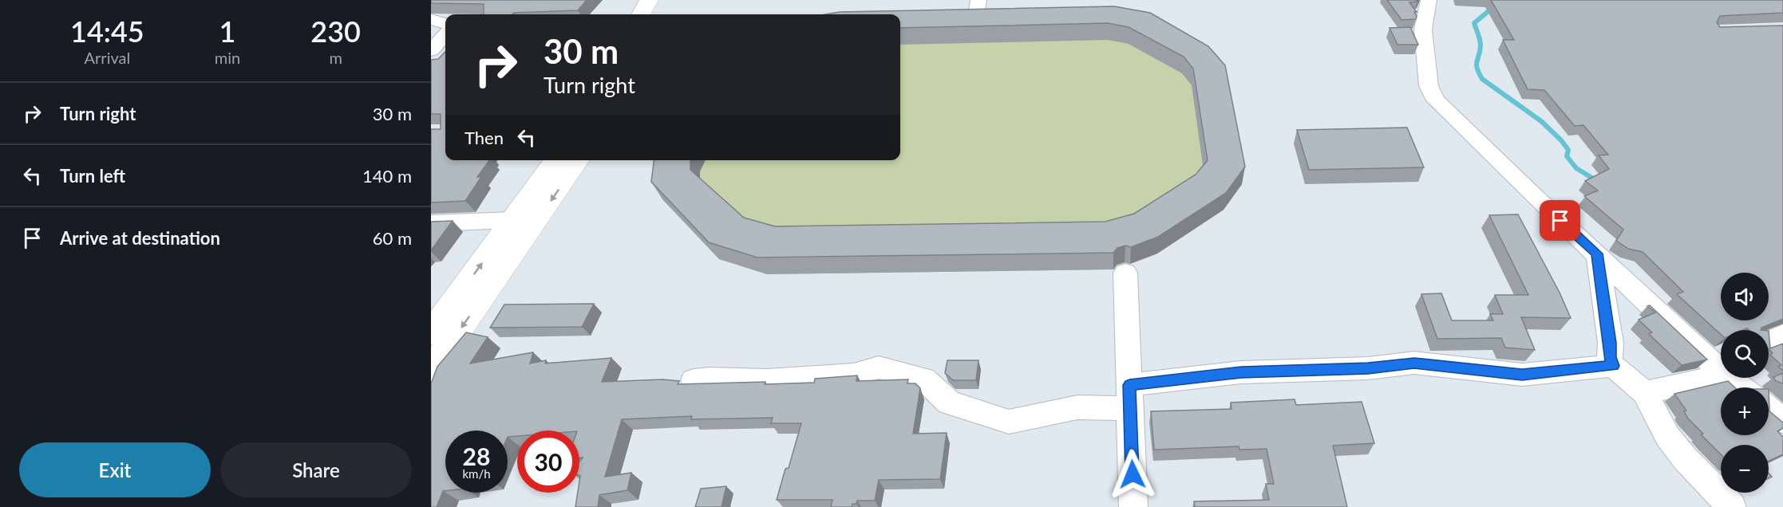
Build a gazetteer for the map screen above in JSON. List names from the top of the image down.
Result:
{
  "page": {
    "eta": [
      "14:45",
      "Arrival",
      "1",
      "min",
      "230",
      "m"
    ],
    "turn": ["30 m", "Turn right"],
    "list": [
      {
        "name": "Turn right",
        "value": "30 m"
      },
      {
        "name": "Turn left",
        "value": "140 m"
      },
      {
        "name": "Arrive at destination",
        "value": "60 m"
      }
    ],
    "then": "Then",
    "map_buttons": ["+", "−"],
    "speed": "28 km/h",
    "limit": "30",
    "buttons": ["Exit", "Share"]
  }
}
